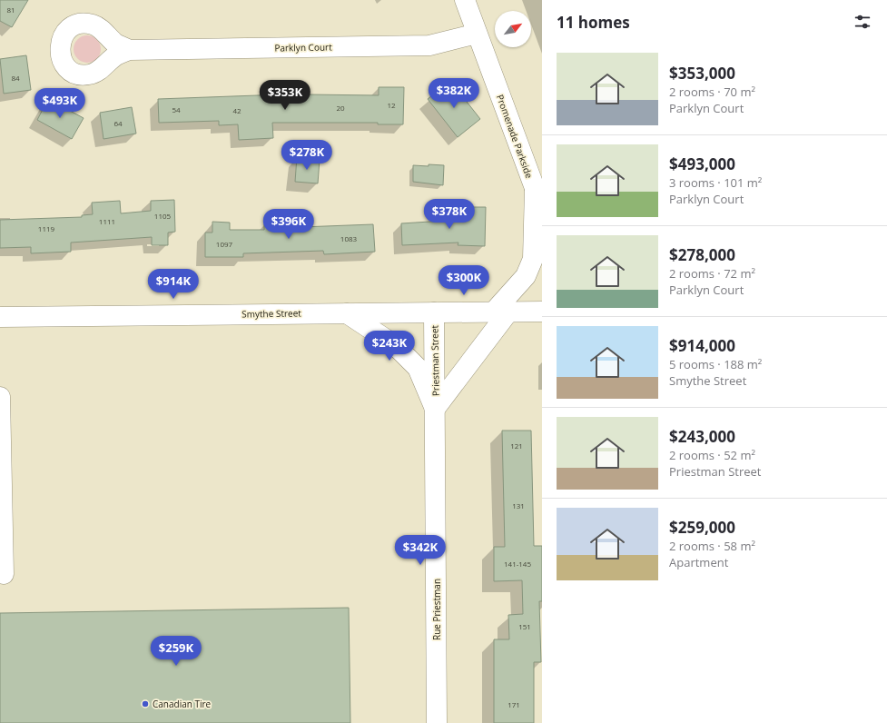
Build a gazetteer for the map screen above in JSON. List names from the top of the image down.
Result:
{
  "streets": {
    "street": [
      "Parklyn Court",
      "Promenade Parkside",
      "Smythe Street",
      "Priestman Street",
      "Rue Priestman"
    ]
  },
  "crossings": [
    ["Parklyn Court", "Promenade Parkside"],
    ["Smythe Street", "Priestman Street"],
    ["Priestman Street", "Rue Priestman"]
  ],
  "places": ["Canadian Tire"],
  "house_numbers": [
    "81",
    "84",
    "12",
    "20",
    "54",
    "42",
    "64",
    "1105",
    "1111",
    "1119",
    "1083",
    "1097",
    "121",
    "131",
    "141-145",
    "151",
    "171"
  ],
  "north": "top right",
  "page": {
    "heading": "11 homes",
    "list": [
      {
        "name": "$353,000",
        "note": "2 rooms · 70 m² · Parklyn Court"
      },
      {
        "name": "$493,000",
        "note": "3 rooms · 101 m² · Parklyn Court"
      },
      {
        "name": "$278,000",
        "note": "2 rooms · 72 m² · Parklyn Court"
      },
      {
        "name": "$914,000",
        "note": "5 rooms · 188 m² · Smythe Street"
      },
      {
        "name": "$243,000",
        "note": "2 rooms · 52 m² · Priestman Street"
      },
      {
        "name": "$259,000",
        "note": "2 rooms · 58 m² · Apartment"
      }
    ],
    "price": [
      "$382K",
      "$353K",
      "$493K",
      "$278K",
      "$378K",
      "$396K",
      "$300K",
      "$914K",
      "$243K",
      "$342K",
      "$259K"
    ]
  }
}
